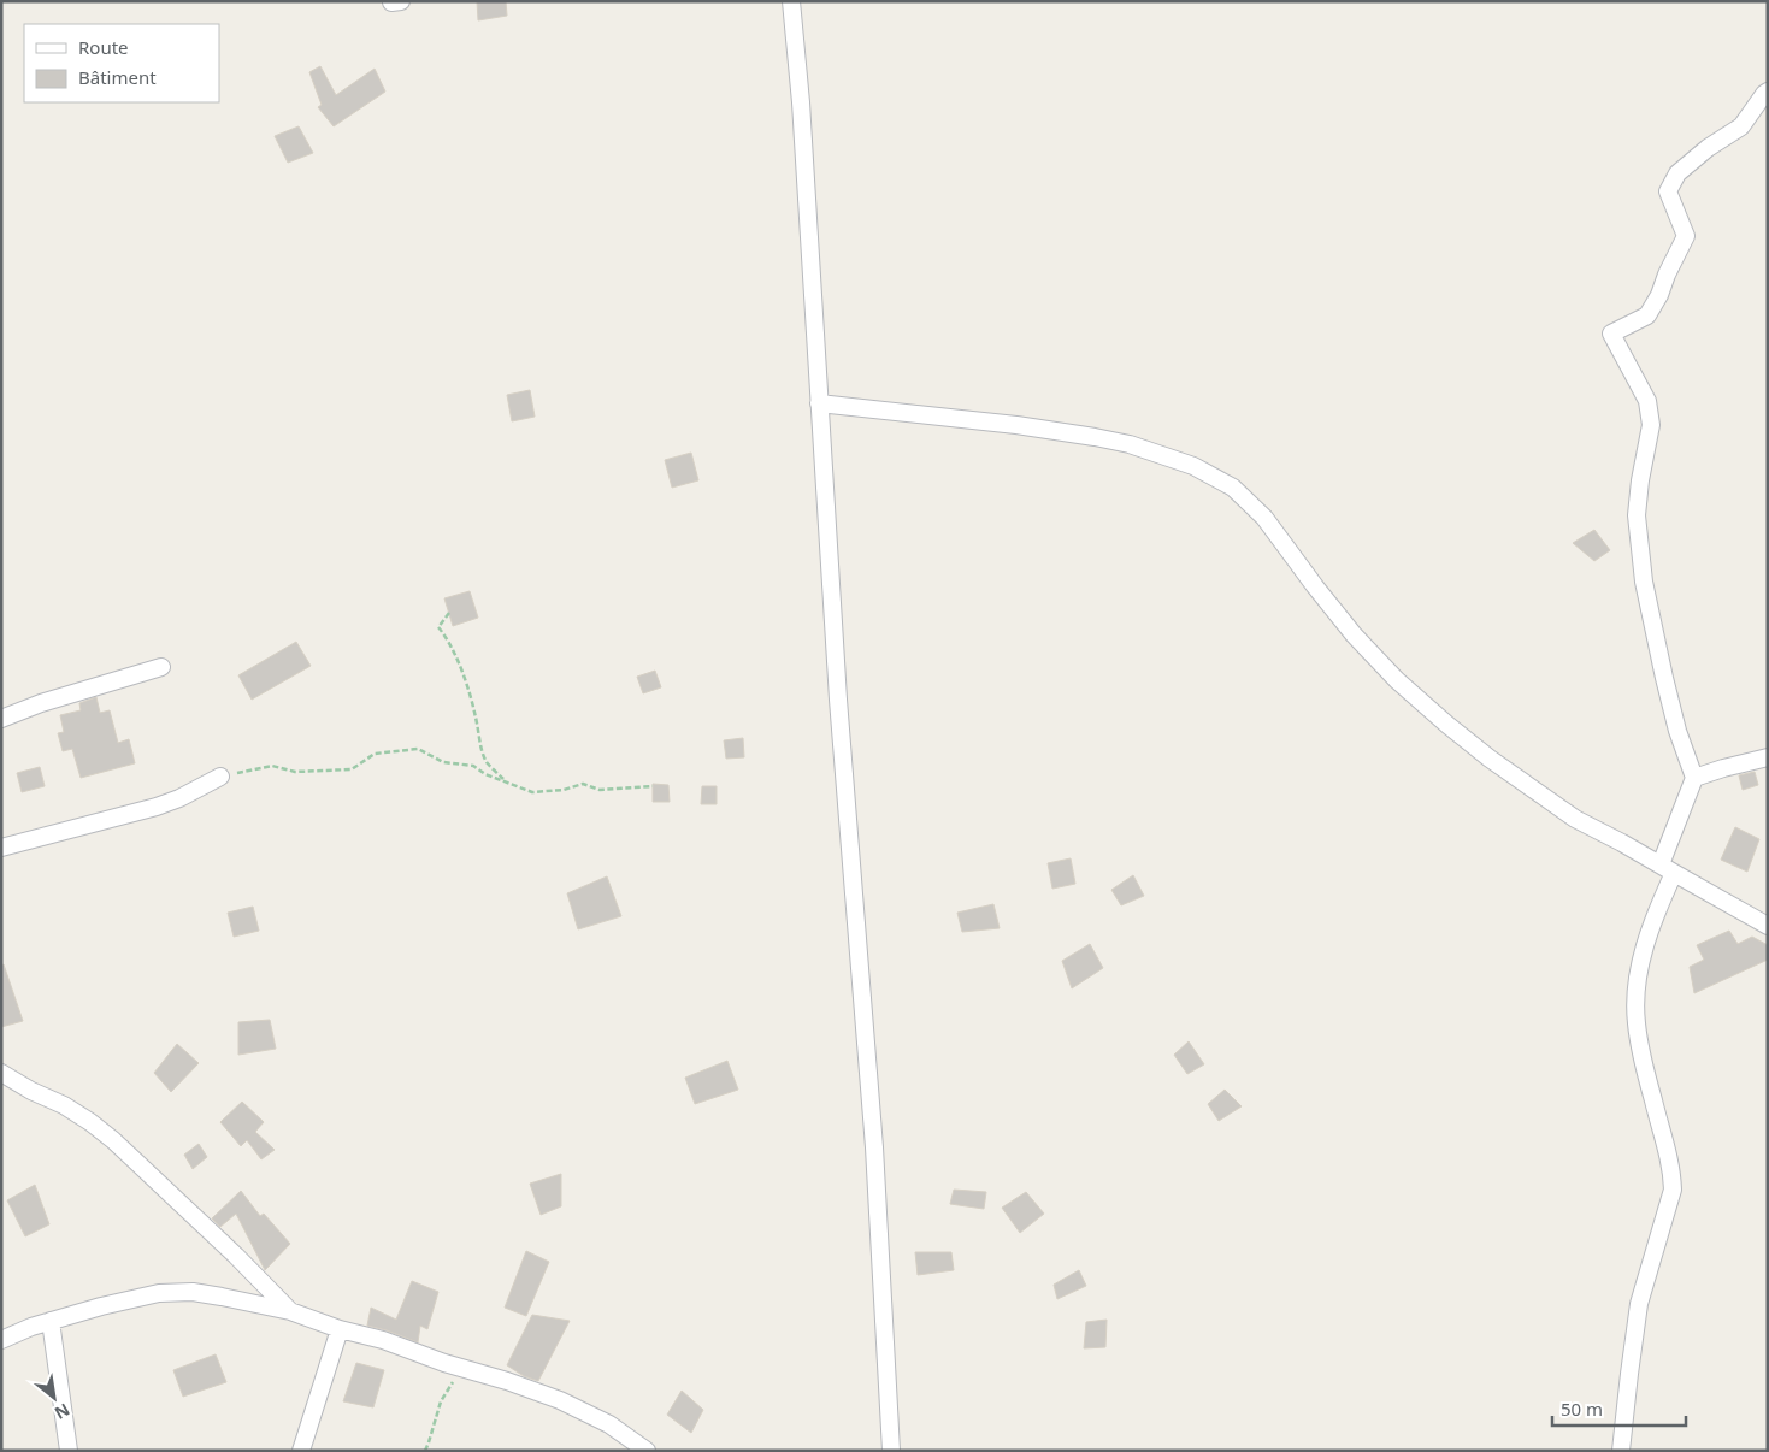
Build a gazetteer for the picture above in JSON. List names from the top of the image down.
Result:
{
  "legend": ["Route", "Bâtiment"],
  "scale_bar": "50 m",
  "north": "bottom right"
}
